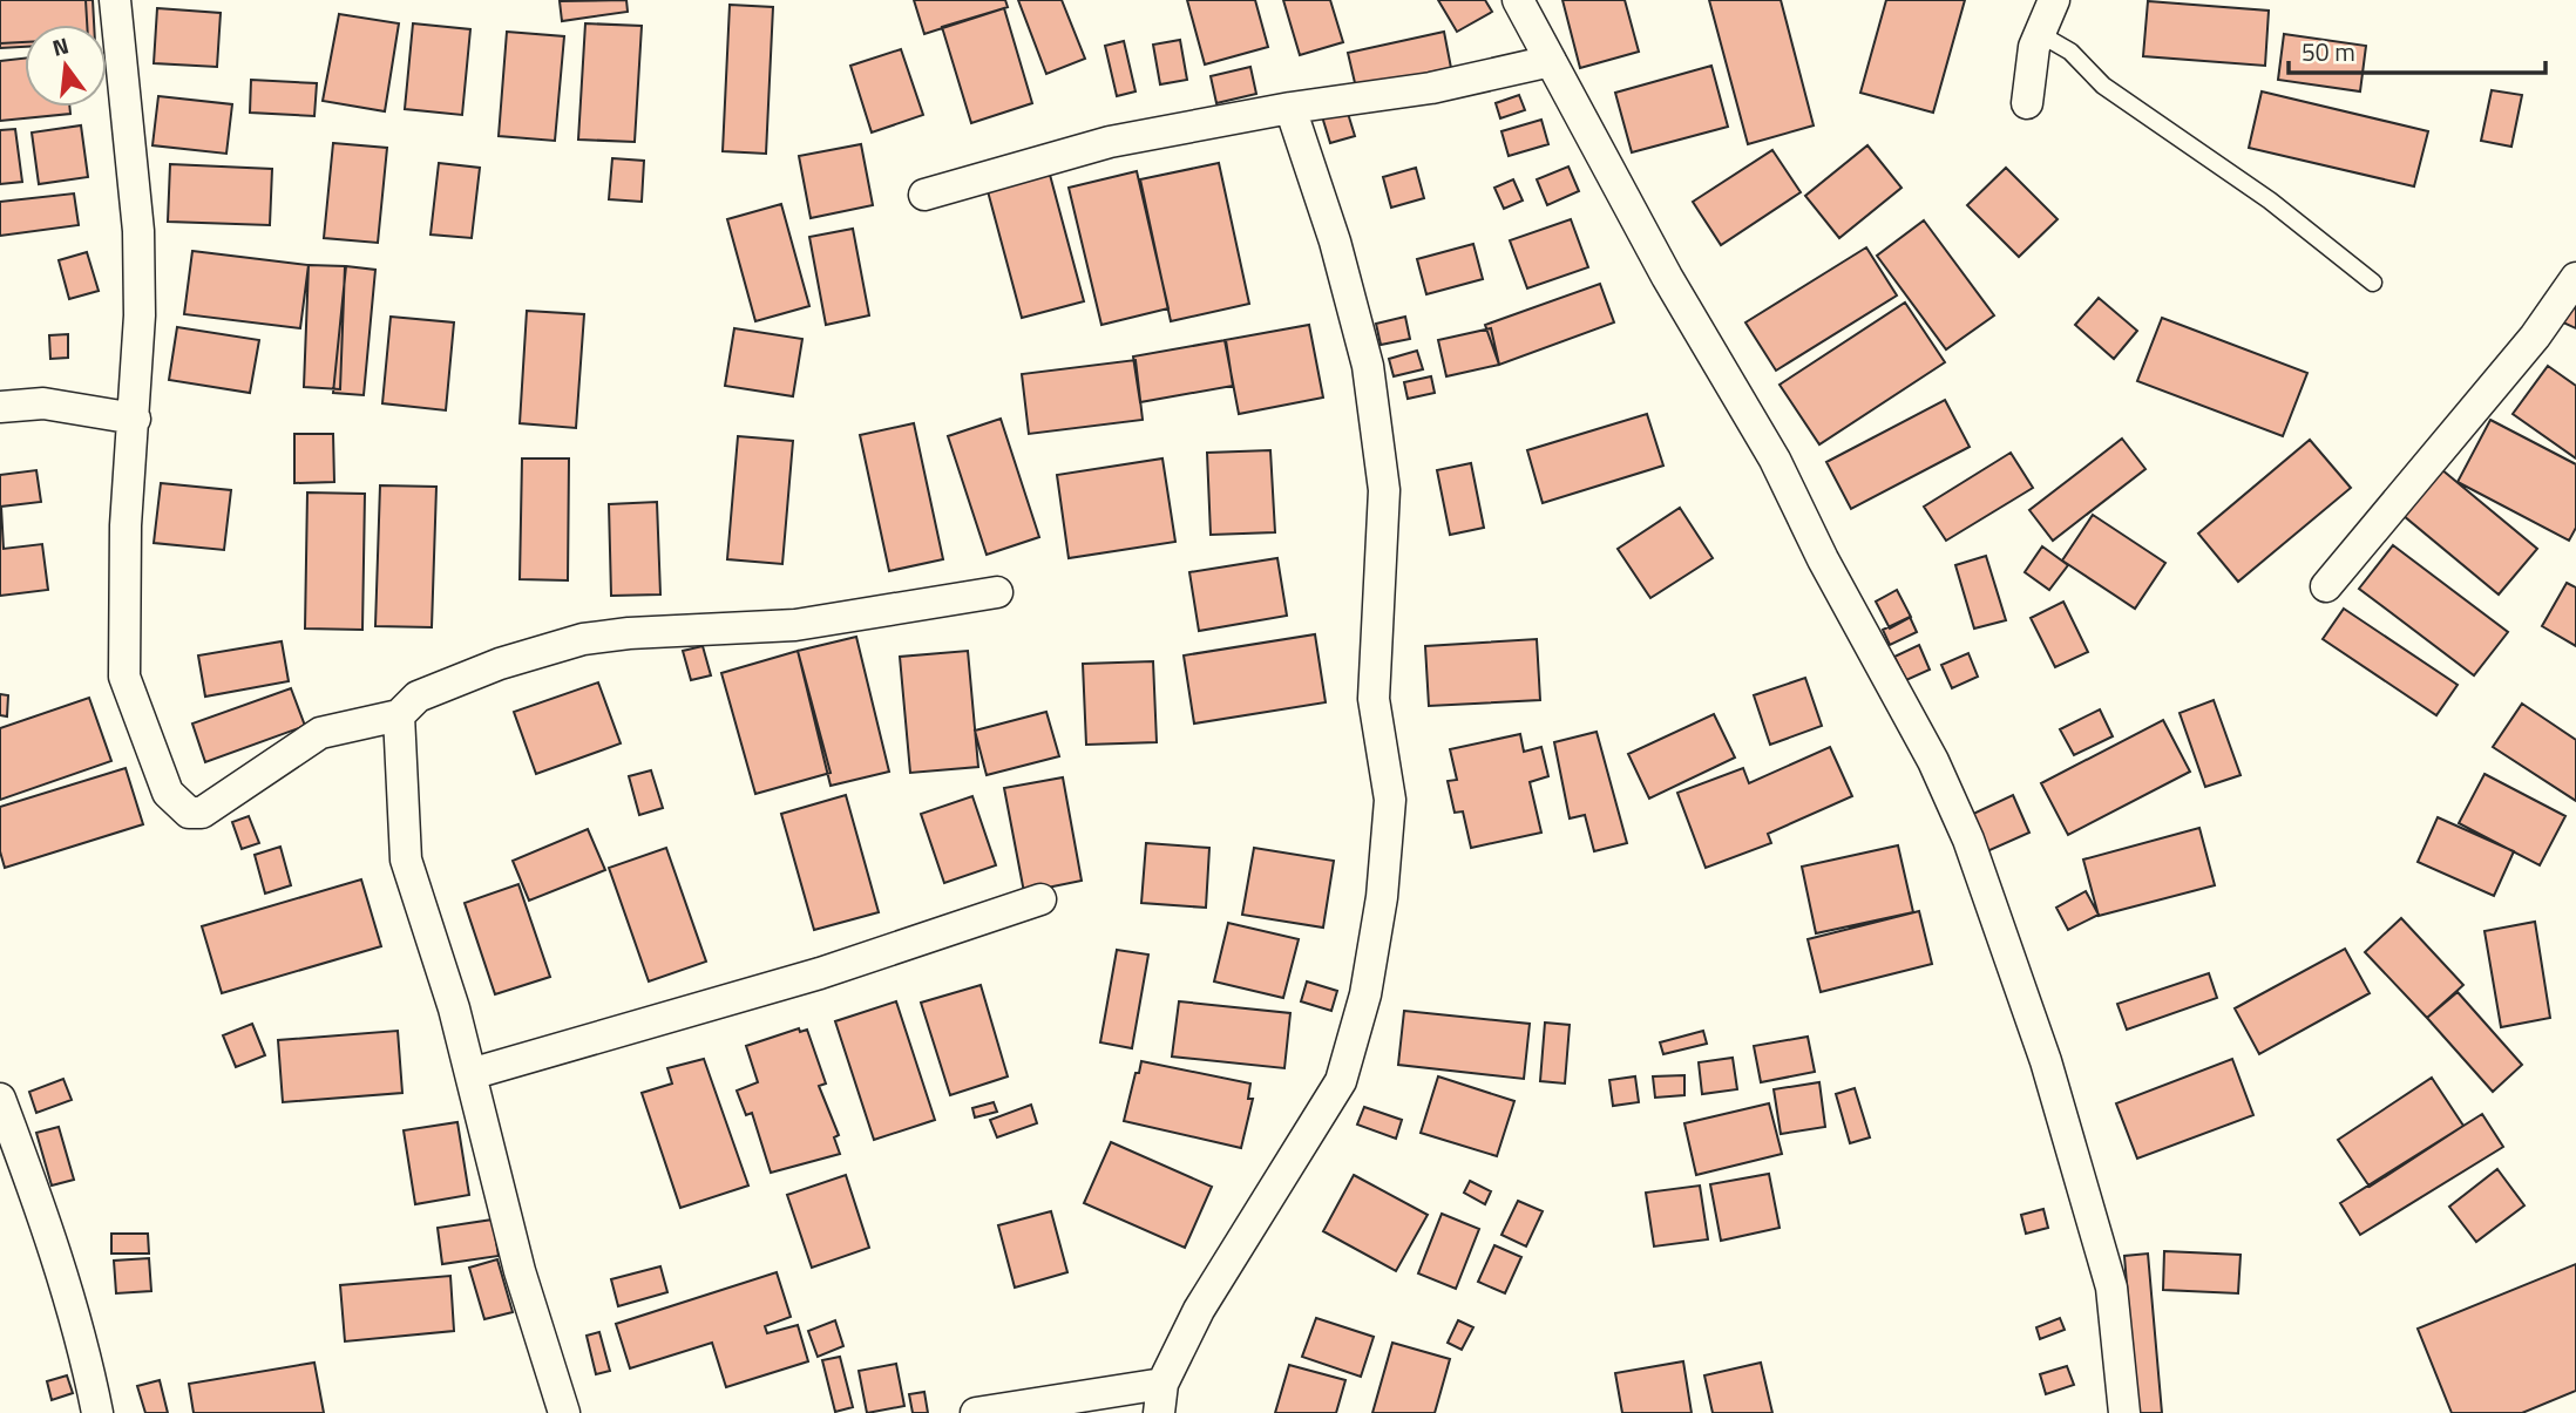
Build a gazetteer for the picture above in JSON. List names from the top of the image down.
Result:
{
  "scale_bar": "50 m",
  "north": "top"
}
